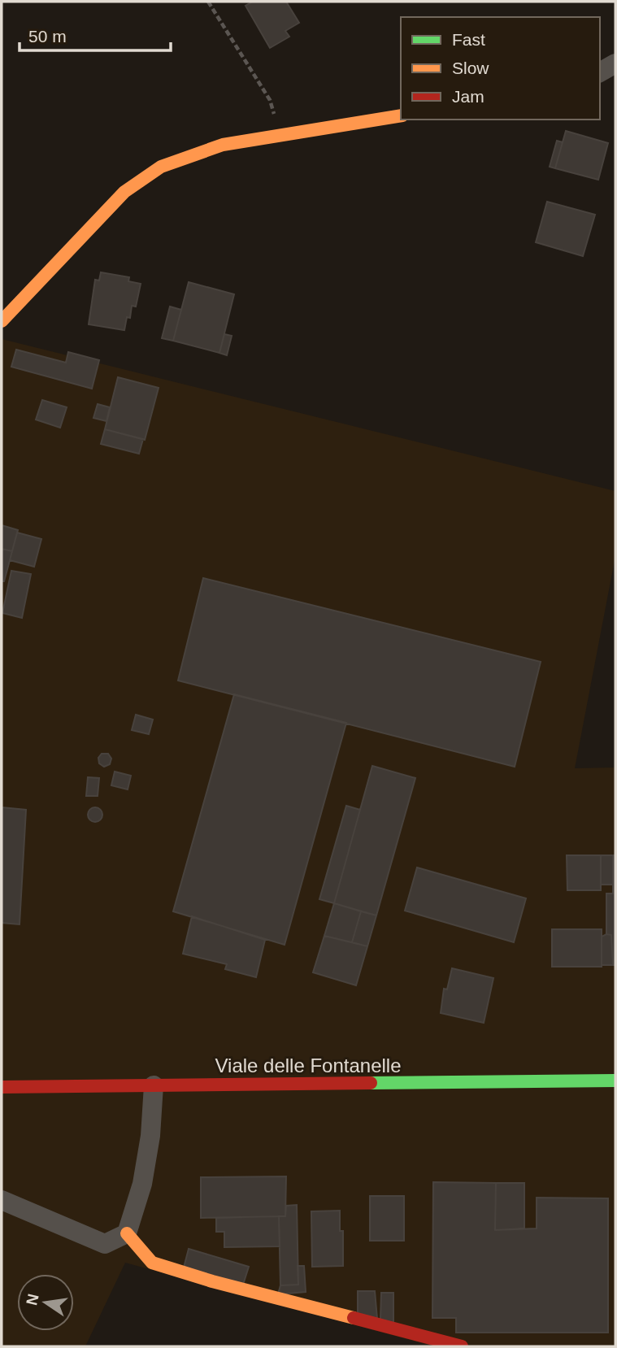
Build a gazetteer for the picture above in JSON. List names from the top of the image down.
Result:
{
  "streets": {
    "street": ["Viale delle Fontanelle"]
  },
  "legend": ["Fast", "Slow", "Jam"],
  "scale_bar": "50 m",
  "north": "left"
}
